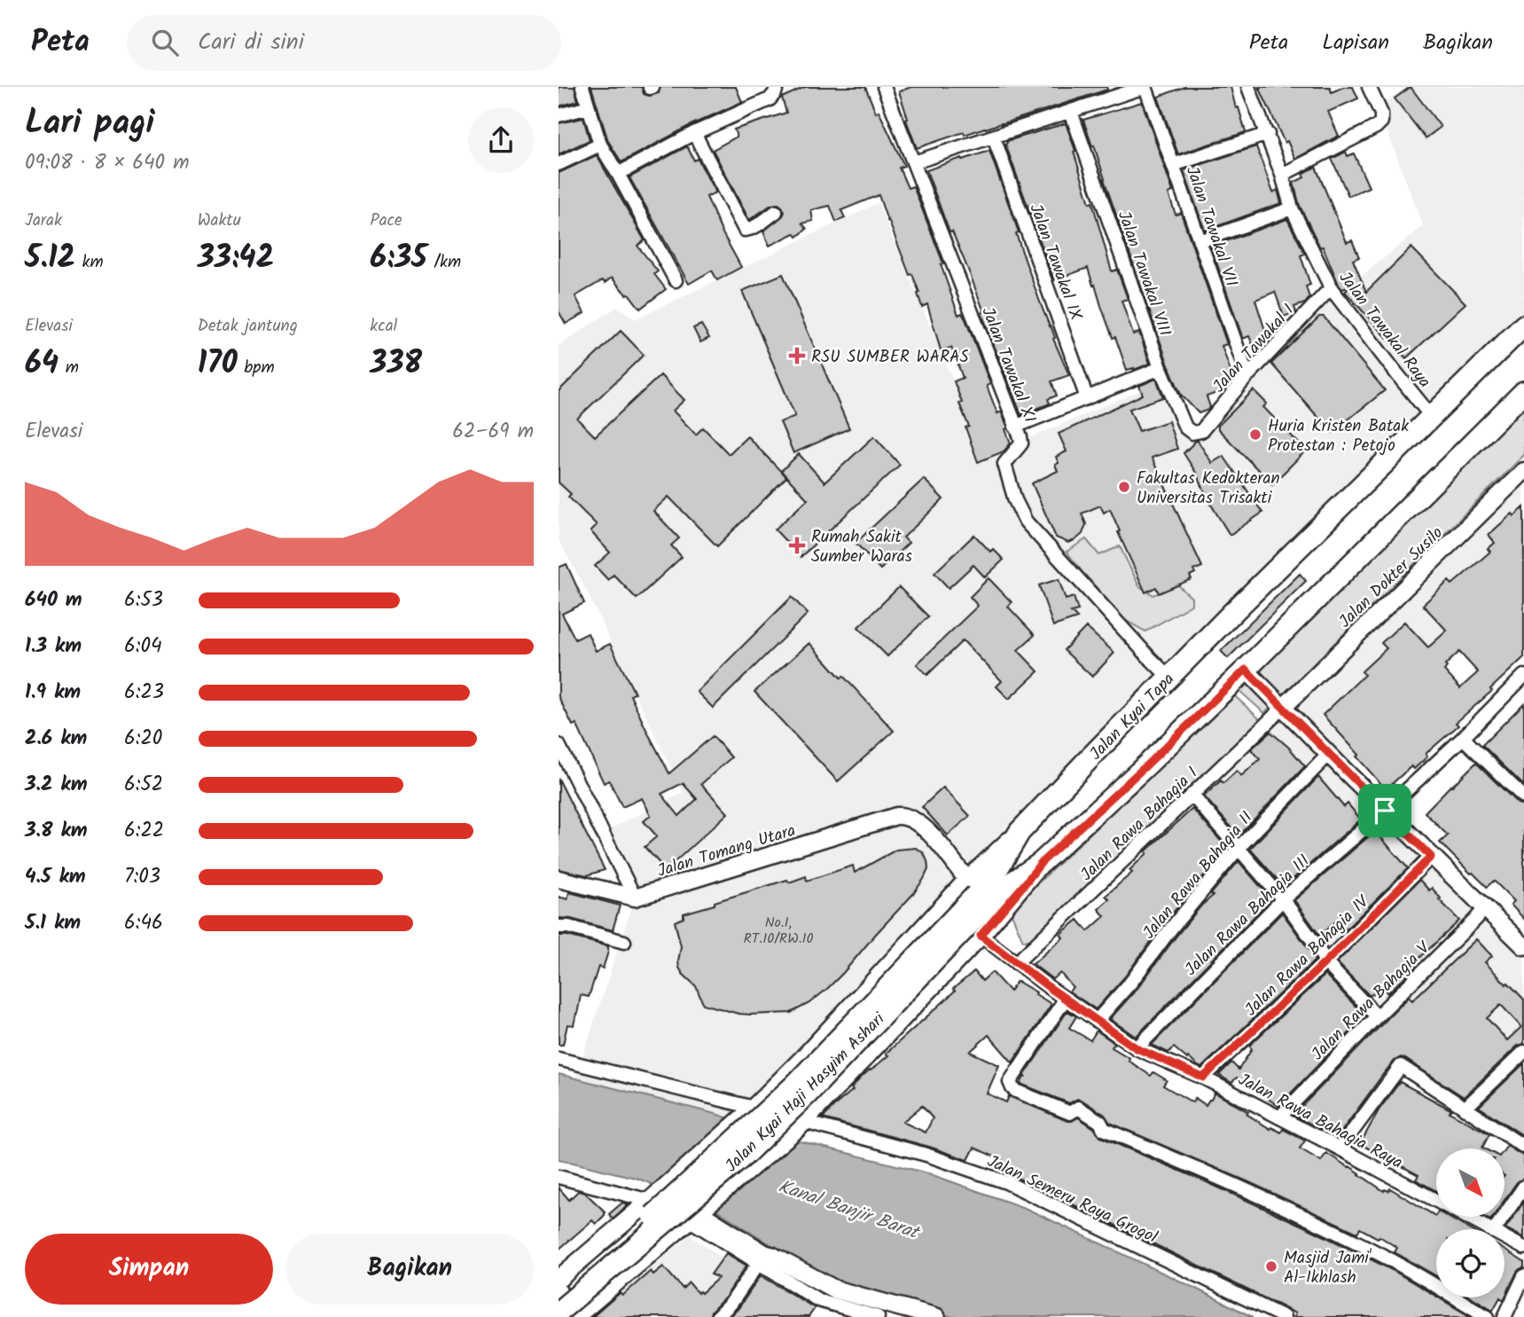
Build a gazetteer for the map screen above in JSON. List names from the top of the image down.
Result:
{
  "streets": {
    "main road": ["Jalan Kyai Tapa", "Jalan Kyai Haji Hasyim Ashari"],
    "street": [
      "Jalan Tawakal VII",
      "Jalan Tawakal IX",
      "Jalan Tawakal VIII",
      "Jalan Tawakal Raya",
      "Jalan Tawakal I",
      "Jalan Tawakal XI",
      "Jalan Dokter Susilo",
      "Jalan Rawa Bahagia I",
      "Jalan Tomang Utara",
      "Jalan Rawa Bahagia II",
      "Jalan Rawa Bahagia III",
      "Jalan Rawa Bahagia IV",
      "Jalan Rawa Bahagia V",
      "Jalan Rawa Bahagia Raya",
      "Jalan Semeru Raya Grogol"
    ]
  },
  "crossings": [
    ["Jalan Tawakal VII", "Jalan Tawakal I"],
    ["Jalan Tawakal VIII", "Jalan Tawakal I"],
    ["Jalan Tawakal Raya", "Jalan Tawakal I"],
    ["Jalan Tawakal Raya", "Jalan Kyai Tapa"],
    ["Jalan Tawakal XI", "Jalan Kyai Tapa"],
    ["Jalan Dokter Susilo", "Jalan Rawa Bahagia I"],
    ["Jalan Kyai Tapa", "Jalan Kyai Haji Hasyim Ashari"],
    ["Jalan Rawa Bahagia I", "Jalan Rawa Bahagia Raya"],
    ["Jalan Tomang Utara", "Jalan Kyai Haji Hasyim Ashari"],
    ["Jalan Rawa Bahagia II", "Jalan Rawa Bahagia Raya"],
    ["Jalan Rawa Bahagia III", "Jalan Rawa Bahagia Raya"],
    ["Jalan Rawa Bahagia IV", "Jalan Rawa Bahagia Raya"],
    ["Jalan Rawa Bahagia V", "Jalan Rawa Bahagia Raya"],
    ["Jalan Kyai Haji Hasyim Ashari", "Jalan Semeru Raya Grogol"]
  ],
  "water": ["Kanal Banjir Barat"],
  "places": {
    "health": ["RSU SUMBER WARAS", "Rumah Sakit Sumber Waras"],
    "other": ["Huria Kristen Batak Protestan : Petojo", "Fakultas Kedokteran Universitas Trisakti", "Masjid Jami' Al-Ikhlash"]
  },
  "house_numbers": ["No.1, RT.10/RW.10"],
  "north": "bottom right",
  "page": {
    "header": "Peta",
    "search": "Cari di sini",
    "nav": ["Peta", "Lapisan", "Bagikan"],
    "heading": ["Lari pagi", "09:08 · 8 × 640 m"],
    "stats": [
      ["Jarak", "5.12 km"],
      ["Waktu", "33:42"],
      ["Pace", "6:35 /km"],
      ["Elevasi", "64 m"],
      ["Detak jantung", "170 bpm"],
      ["kcal", "338"]
    ],
    "chart": ["Elevasi", "62–69 m"],
    "list": [
      {
        "name": "640 m",
        "note": "6:53"
      },
      {
        "name": "1.3 km",
        "note": "6:04"
      },
      {
        "name": "1.9 km",
        "note": "6:23"
      },
      {
        "name": "2.6 km",
        "note": "6:20"
      },
      {
        "name": "3.2 km",
        "note": "6:52"
      },
      {
        "name": "3.8 km",
        "note": "6:22"
      },
      {
        "name": "4.5 km",
        "note": "7:03"
      },
      {
        "name": "5.1 km",
        "note": "6:46"
      }
    ],
    "buttons": ["Simpan", "Bagikan"]
  }
}
